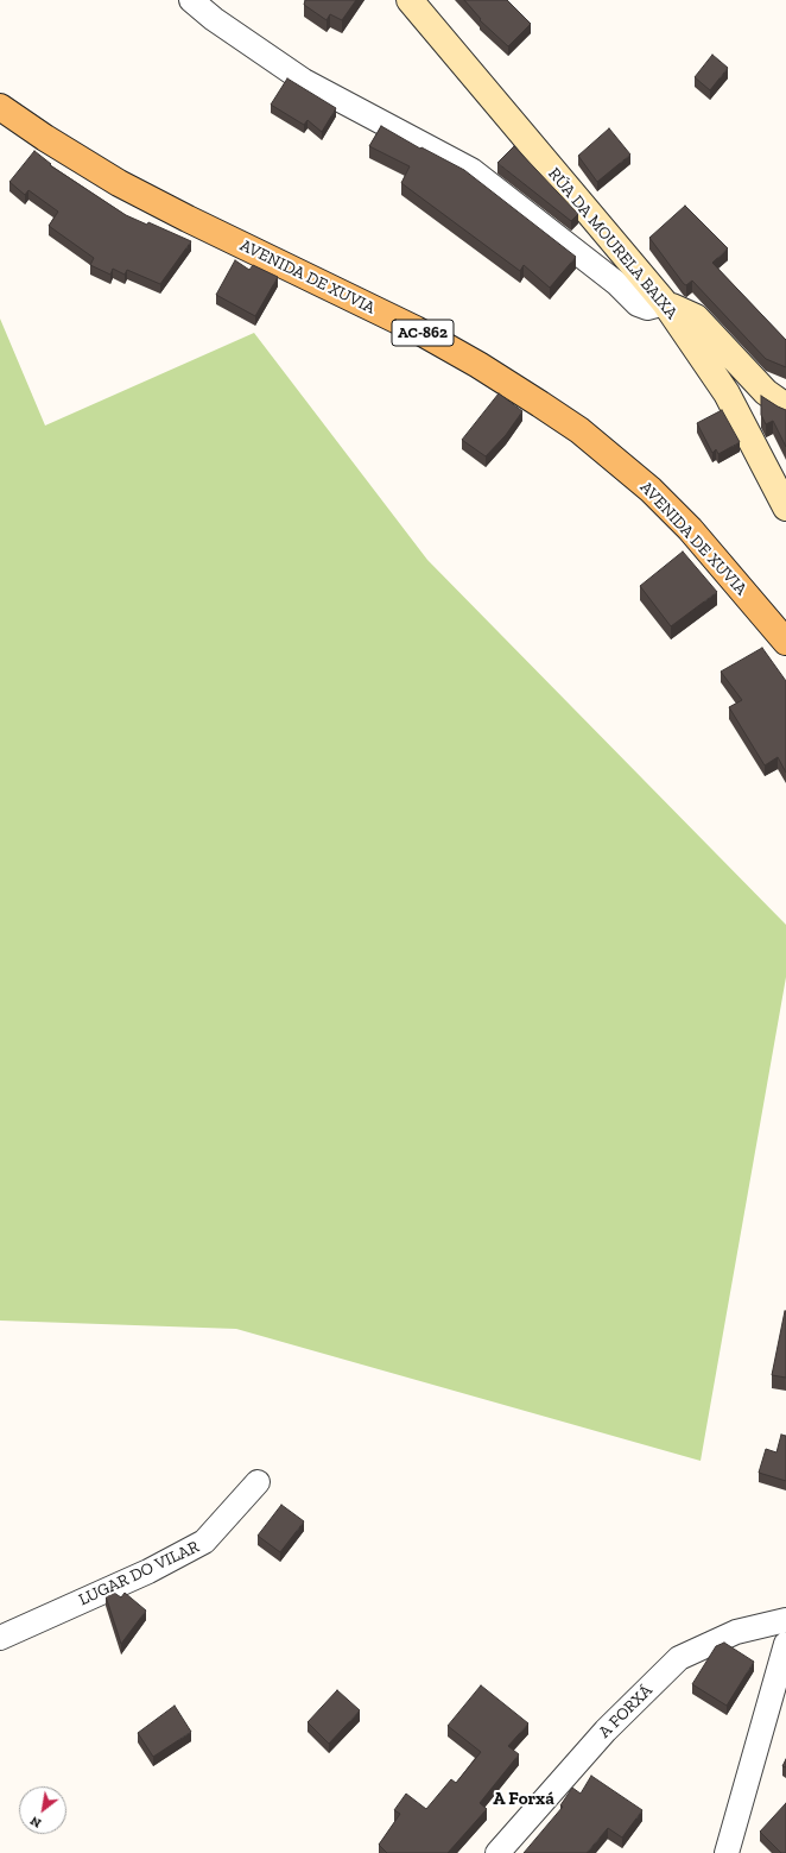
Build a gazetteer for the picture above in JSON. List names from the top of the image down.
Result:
{
  "streets": {
    "main road": ["AVENIDA DE XUVIA", "AC-862"],
    "street": ["RÚA DA MOURELA BAIXA", "LUGAR DO VILAR", "A FORXÁ"]
  },
  "districts": ["A Forxá"],
  "north": "bottom left"
}
